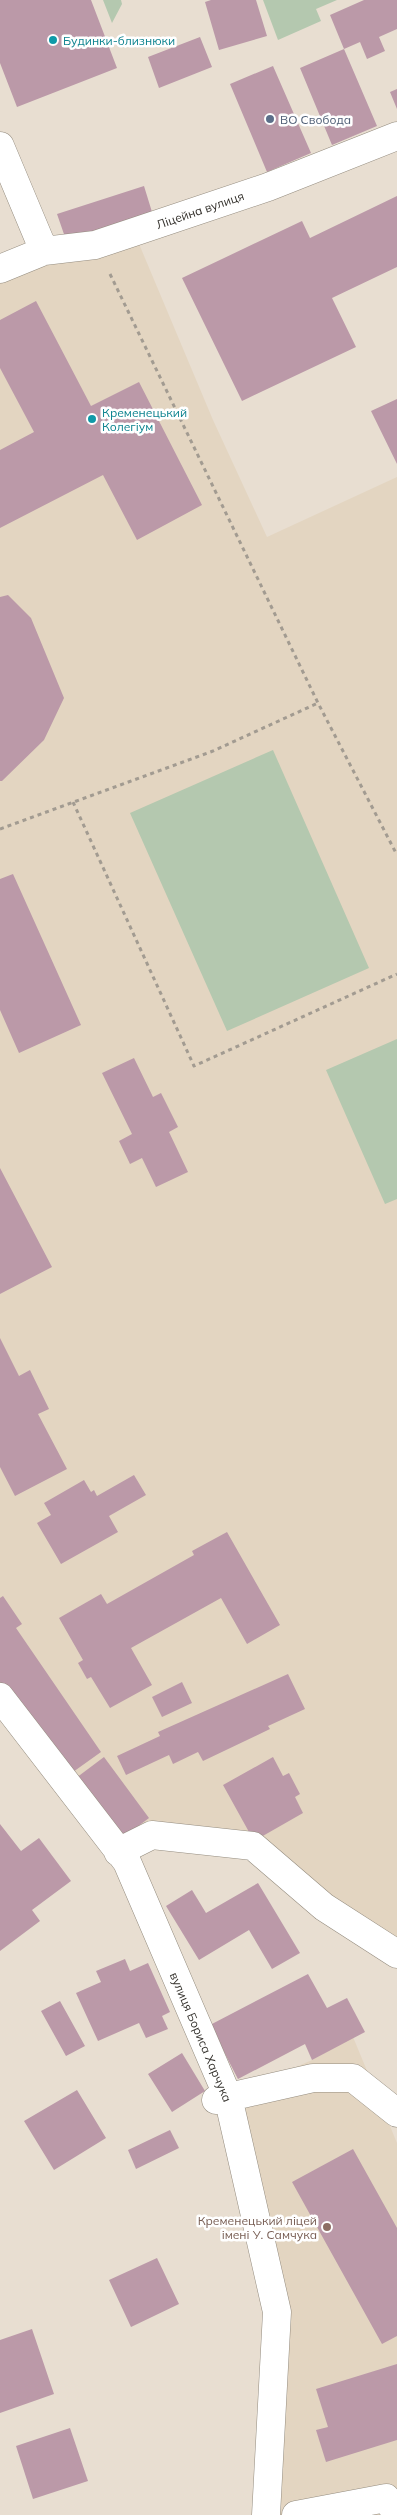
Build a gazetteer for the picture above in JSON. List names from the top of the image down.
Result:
{
  "streets": {
    "street": ["Ліцейна вулиця", "вулиця Бориса Харчука"]
  },
  "places": [
    "Будинки-близнюки",
    "ВО Свобода",
    "Кременецький Колегіум",
    "Кременецький ліцей імені У. Самчука"
  ]
}
